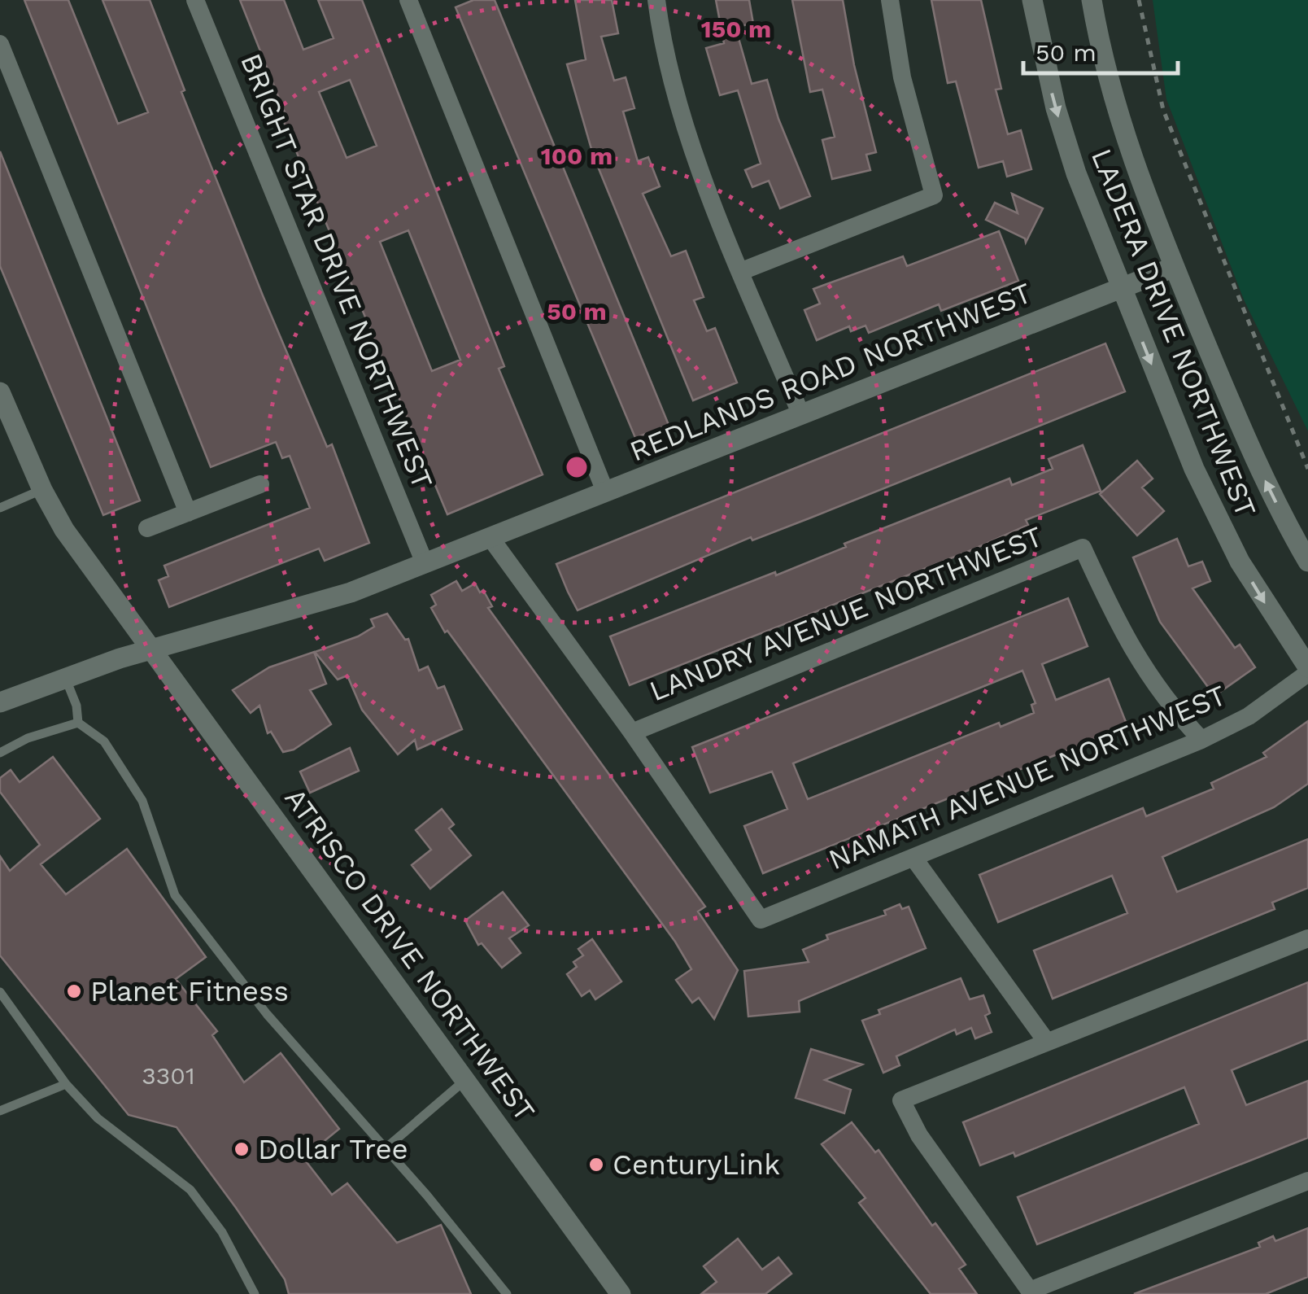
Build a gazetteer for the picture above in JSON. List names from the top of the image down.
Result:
{
  "streets": {
    "street": [
      "BRIGHT STAR DRIVE NORTHWEST",
      "LADERA DRIVE NORTHWEST",
      "REDLANDS ROAD NORTHWEST",
      "LANDRY AVENUE NORTHWEST",
      "NAMATH AVENUE NORTHWEST",
      "ATRISCO DRIVE NORTHWEST"
    ]
  },
  "crossings": [
    ["BRIGHT STAR DRIVE NORTHWEST", "REDLANDS ROAD NORTHWEST"],
    ["LADERA DRIVE NORTHWEST", "REDLANDS ROAD NORTHWEST"],
    ["LADERA DRIVE NORTHWEST", "NAMATH AVENUE NORTHWEST"],
    ["REDLANDS ROAD NORTHWEST", "ATRISCO DRIVE NORTHWEST"],
    ["LANDRY AVENUE NORTHWEST", "NAMATH AVENUE NORTHWEST"]
  ],
  "places": ["Planet Fitness", "Dollar Tree", "CenturyLink"],
  "house_numbers": ["3301"],
  "scale_bar": "50 m",
  "rings": ["150 m", "100 m", "50 m"]
}
